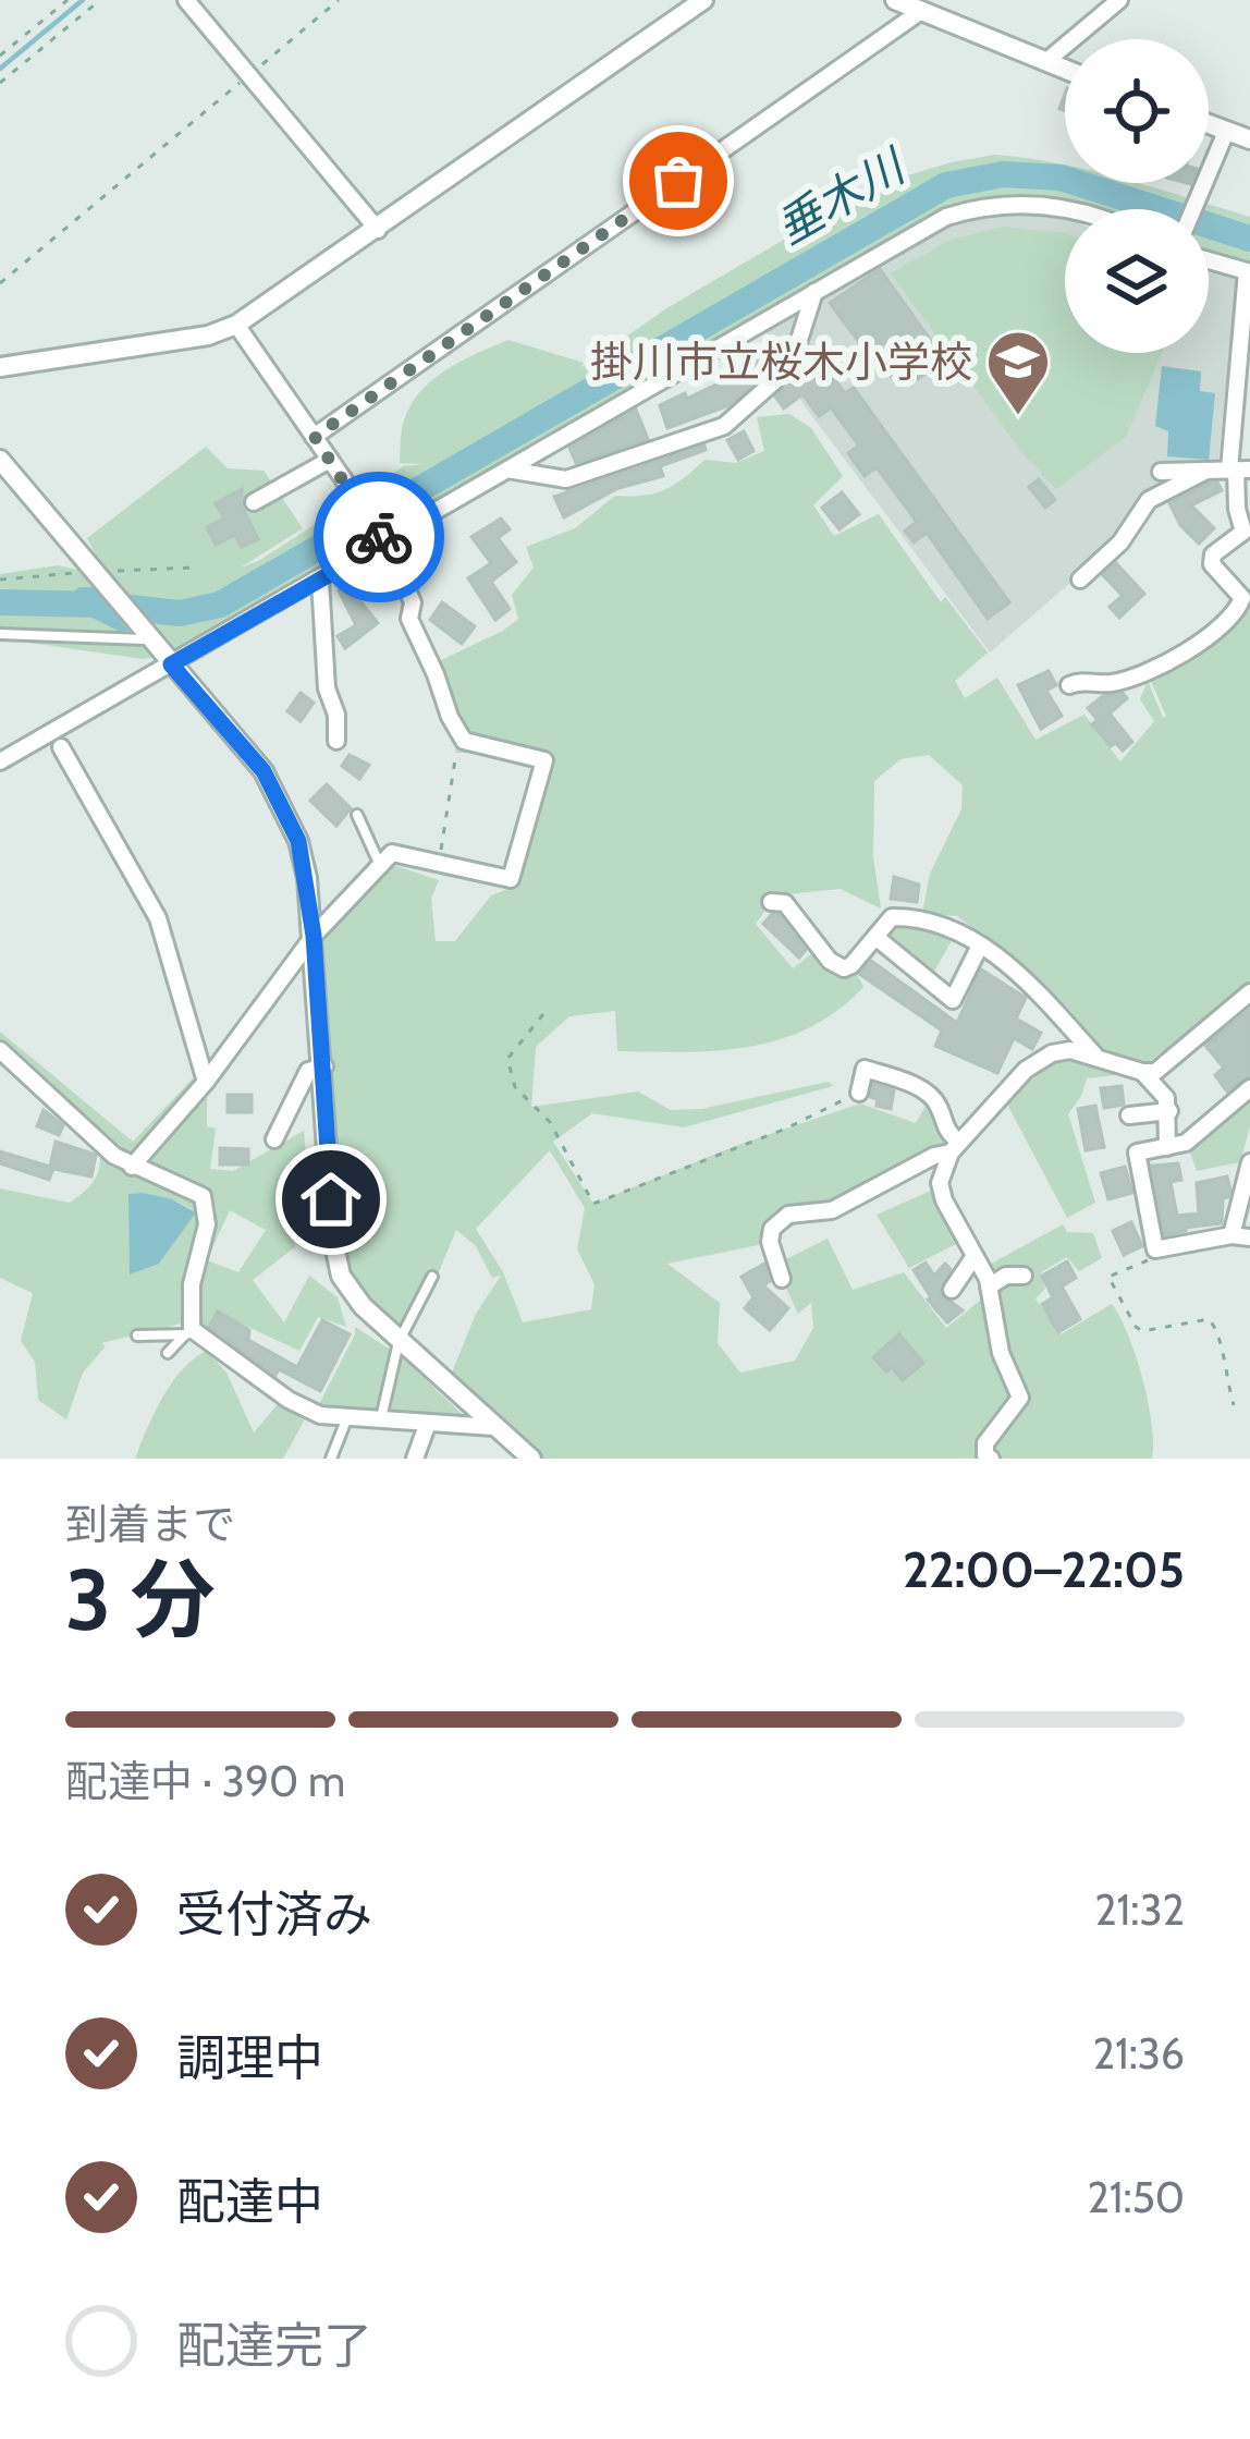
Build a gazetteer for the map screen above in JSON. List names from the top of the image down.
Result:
{
  "water": ["垂木川"],
  "places": {
    "school or university": ["掛川市立桜木小学校"]
  },
  "page": {
    "heading": ["3 分", "到着まで", "22:00–22:05"],
    "bar": "配達中 · 390 m",
    "list": [
      ["受付済み", "21:32"],
      ["調理中", "21:36"],
      ["配達中", "21:50"],
      "配達完了"
    ]
  }
}
